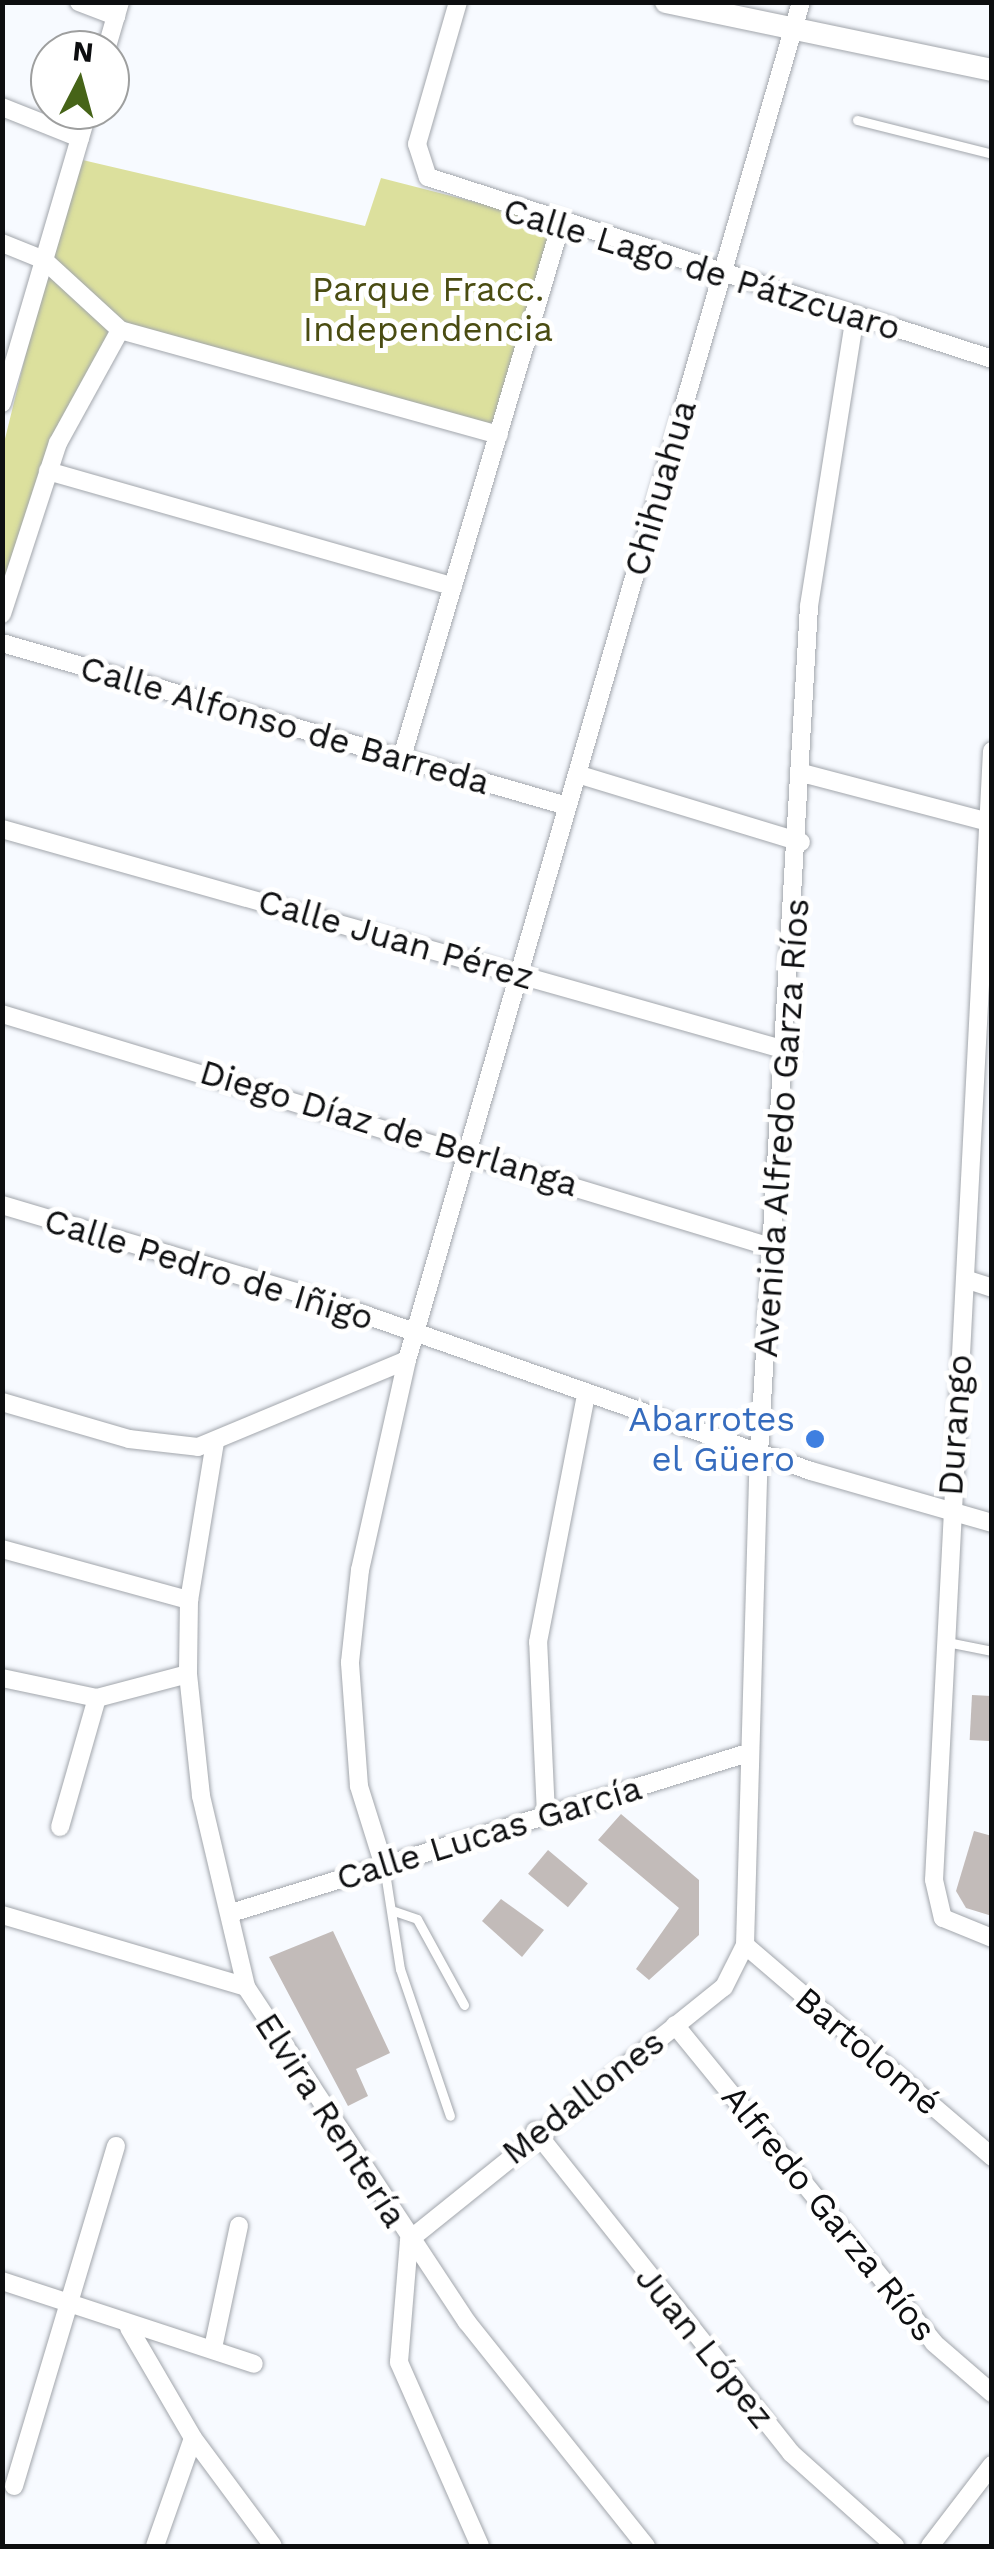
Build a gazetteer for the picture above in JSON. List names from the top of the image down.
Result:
{
  "streets": {
    "street": [
      "Calle Lago de Pátzcuaro",
      "Chihuahua",
      "Calle Alfonso de Barreda",
      "Calle Juan Pérez",
      "Diego Díaz de Berlanga",
      "Avenida Alfredo Garza Ríos",
      "Calle Pedro de Iñigo",
      "Durango",
      "Calle Lucas García",
      "Bartolomé",
      "Medallones",
      "Elvira Rentería",
      "Alfredo Garza Ríos",
      "Juan López"
    ]
  },
  "crossings": [
    ["Calle Lago de Pátzcuaro", "Chihuahua"],
    ["Calle Lago de Pátzcuaro", "Avenida Alfredo Garza Ríos"],
    ["Chihuahua", "Calle Alfonso de Barreda"],
    ["Chihuahua", "Calle Juan Pérez"],
    ["Chihuahua", "Diego Díaz de Berlanga"],
    ["Chihuahua", "Calle Pedro de Iñigo"],
    ["Chihuahua", "Calle Lucas García"],
    ["Calle Juan Pérez", "Avenida Alfredo Garza Ríos"],
    ["Diego Díaz de Berlanga", "Avenida Alfredo Garza Ríos"],
    ["Avenida Alfredo Garza Ríos", "Calle Pedro de Iñigo"],
    ["Avenida Alfredo Garza Ríos", "Calle Lucas García"],
    ["Avenida Alfredo Garza Ríos", "Bartolomé"],
    ["Avenida Alfredo Garza Ríos", "Medallones"],
    ["Calle Pedro de Iñigo", "Durango"],
    ["Calle Lucas García", "Elvira Rentería"],
    ["Bartolomé", "Medallones"],
    ["Medallones", "Elvira Rentería"],
    ["Medallones", "Alfredo Garza Ríos"],
    ["Medallones", "Juan López"]
  ],
  "parks": ["Parque Fracc. Independencia"],
  "places": ["Abarrotes el Güero"],
  "north": "top"
}
